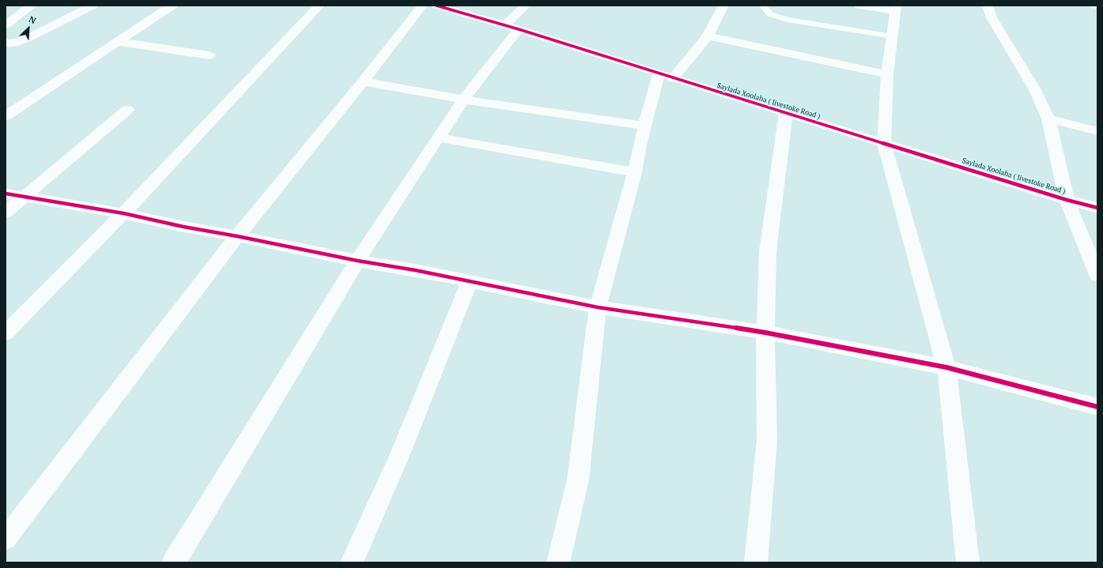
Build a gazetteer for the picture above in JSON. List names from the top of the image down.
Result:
{
  "streets": {
    "street": ["Saylada Xoolaha ( livestoke Road )"]
  },
  "north": "top right"
}
